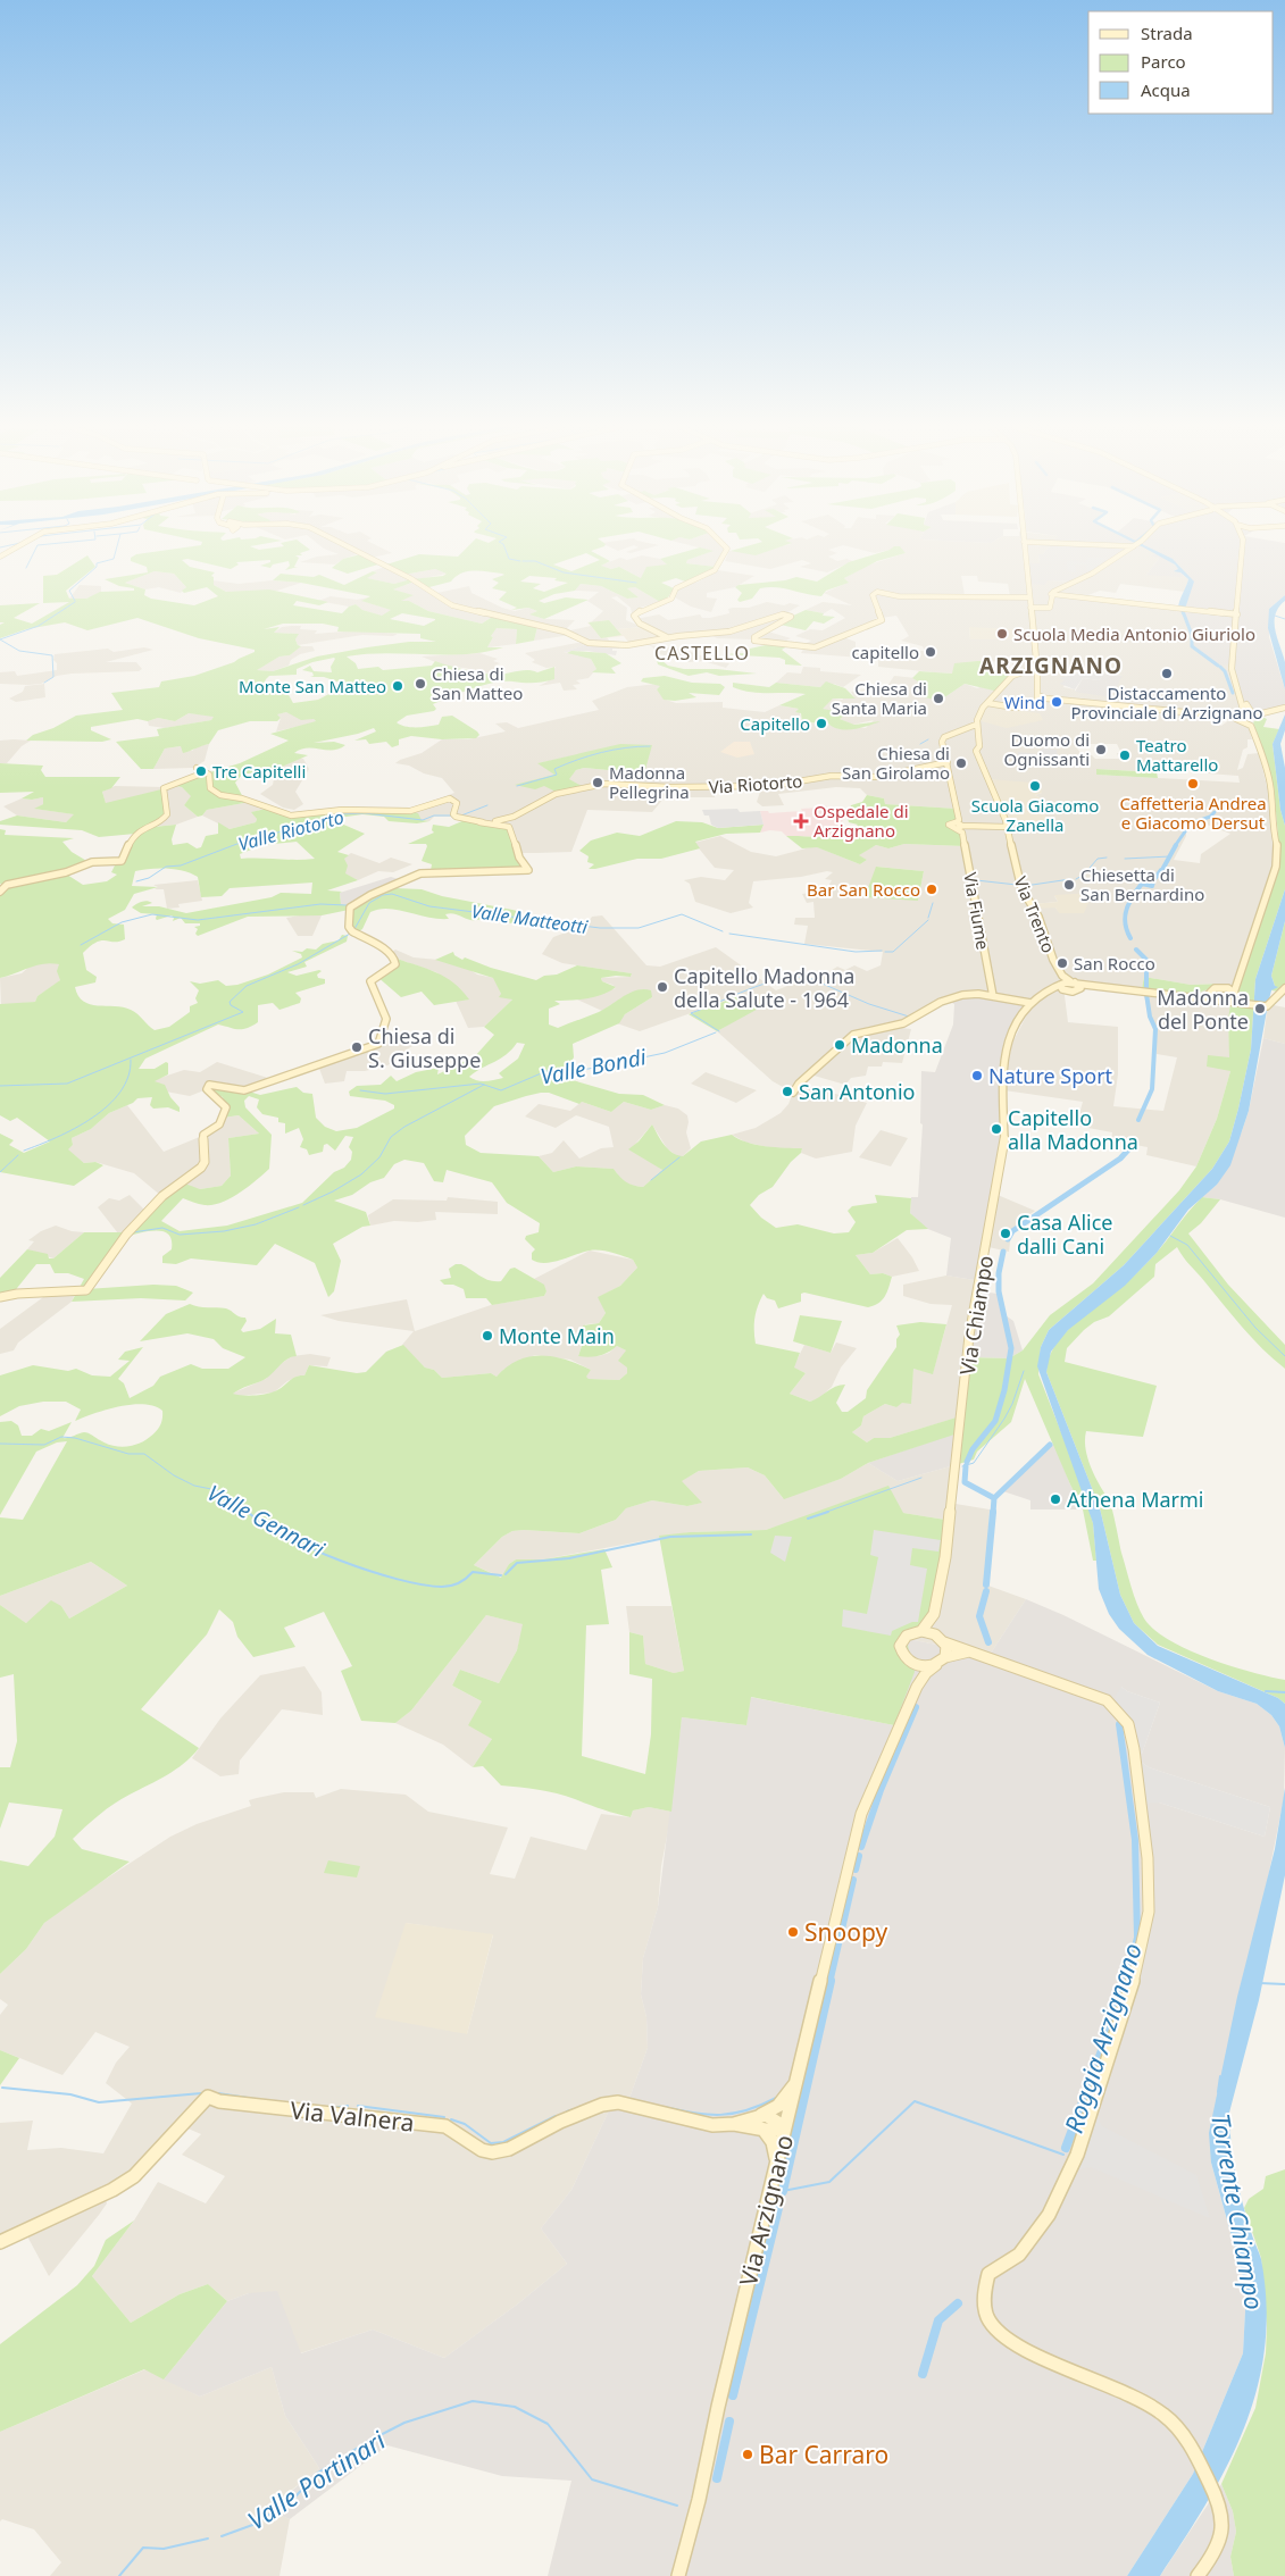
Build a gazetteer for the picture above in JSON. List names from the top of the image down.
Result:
{
  "streets": {
    "street": [
      "Via Riotorto",
      "Via Fiume",
      "Via Trento",
      "Via Chiampo",
      "Via Valnera",
      "Via Arzignano"
    ]
  },
  "crossings": [
    ["Via Riotorto", "Via Fiume"],
    ["Via Trento", "Via Chiampo"],
    ["Via Valnera", "Via Arzignano"]
  ],
  "districts": ["CASTELLO", "ARZIGNANO"],
  "water": [
    "Valle Riotorto",
    "Valle Matteotti",
    "Valle Bondi",
    "Valle Gennari",
    "Roggia Arzignano",
    "Torrente Chiampo",
    "Valle Portinari"
  ],
  "places": {
    "other": [
      "Scuola Media Antonio Giuriolo",
      "capitello",
      "Distaccamento Provinciale di Arzignano",
      "Chiesa di San Matteo",
      "Monte San Matteo",
      "Chiesa di Santa Maria",
      "Wind",
      "Capitello",
      "Duomo di Ognissanti",
      "Teatro Mattarello",
      "Chiesa di San Girolamo",
      "Tre Capitelli",
      "Madonna Pellegrina",
      "Caffetteria Andrea e Giacomo Dersut",
      "Scuola Giacomo Zanella",
      "Chiesetta di San Bernardino",
      "Bar San Rocco",
      "San Rocco",
      "Capitello Madonna della Salute - 1964",
      "Madonna del Ponte",
      "Madonna",
      "Chiesa di S. Giuseppe",
      "Nature Sport",
      "San Antonio",
      "Capitello alla Madonna",
      "Casa Alice dalli Cani",
      "Monte Main",
      "Athena Marmi",
      "Snoopy",
      "Bar Carraro"
    ],
    "health": ["Ospedale di Arzignano"]
  },
  "legend": ["Strada", "Parco", "Acqua"]
}
